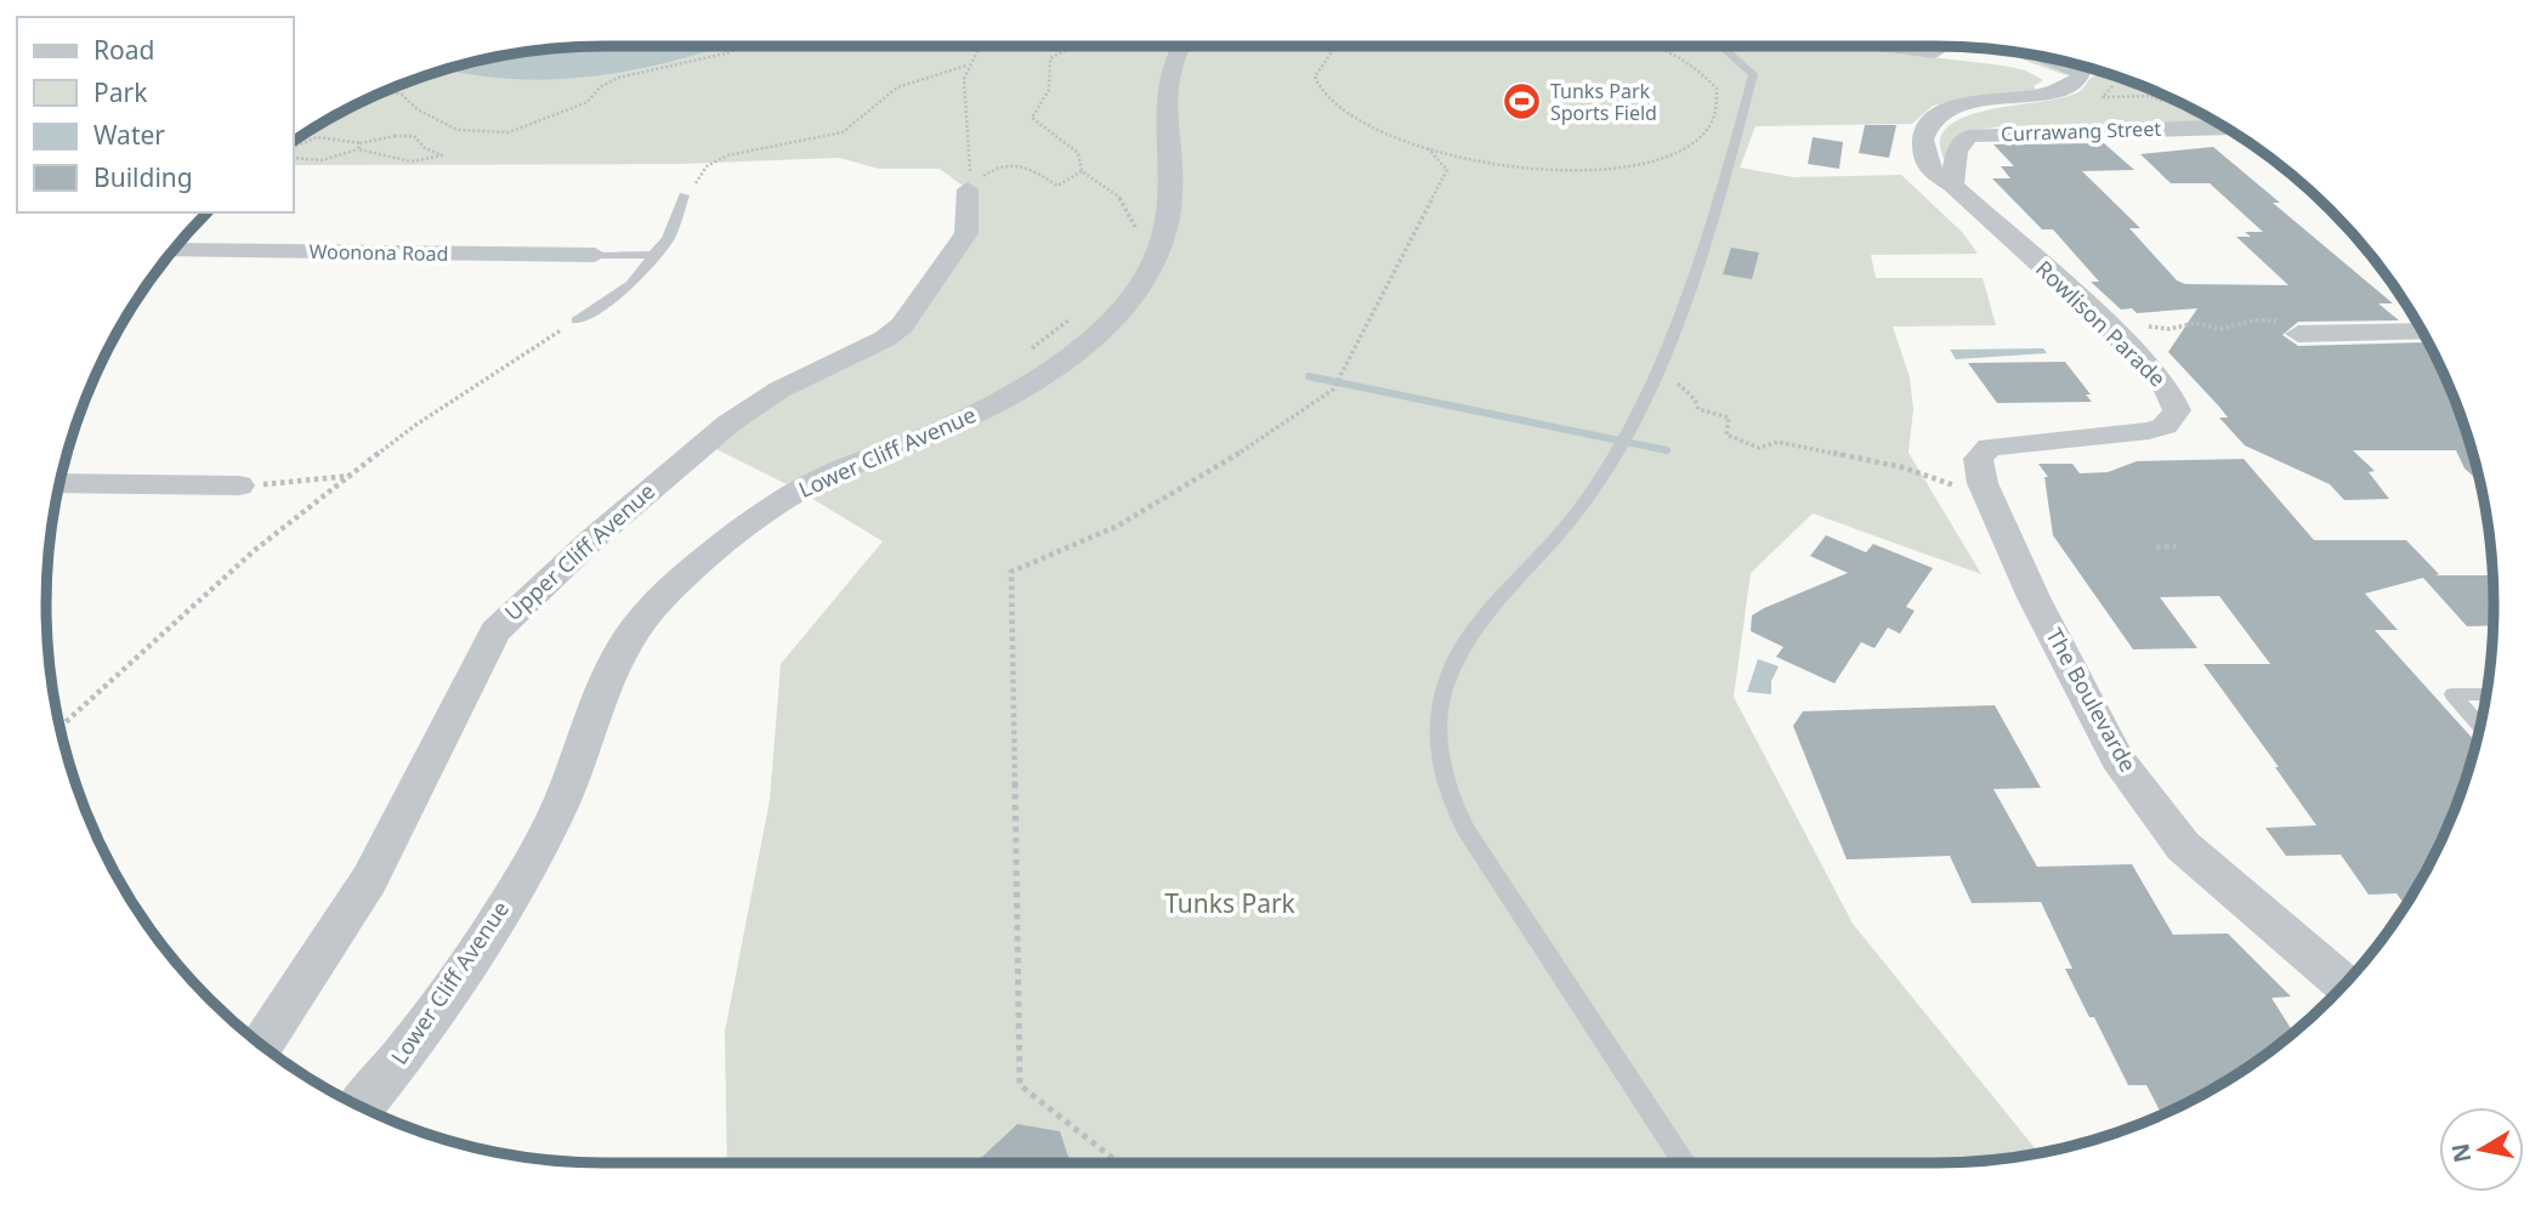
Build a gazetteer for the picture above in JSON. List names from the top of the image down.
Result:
{
  "streets": {
    "street": [
      "Currawang Street",
      "Woonona Road",
      "Rowlison Parade",
      "Lower Cliff Avenue",
      "Upper Cliff Avenue",
      "The Boulevarde"
    ]
  },
  "crossings": [
    ["Currawang Street", "Rowlison Parade"],
    ["Rowlison Parade", "The Boulevarde"]
  ],
  "parks": ["Tunks Park"],
  "places": {
    "sports": ["Tunks Park Sports Field"]
  },
  "legend": [
    "Road",
    "Park",
    "Water",
    "Building"
  ],
  "north": "left"
}
